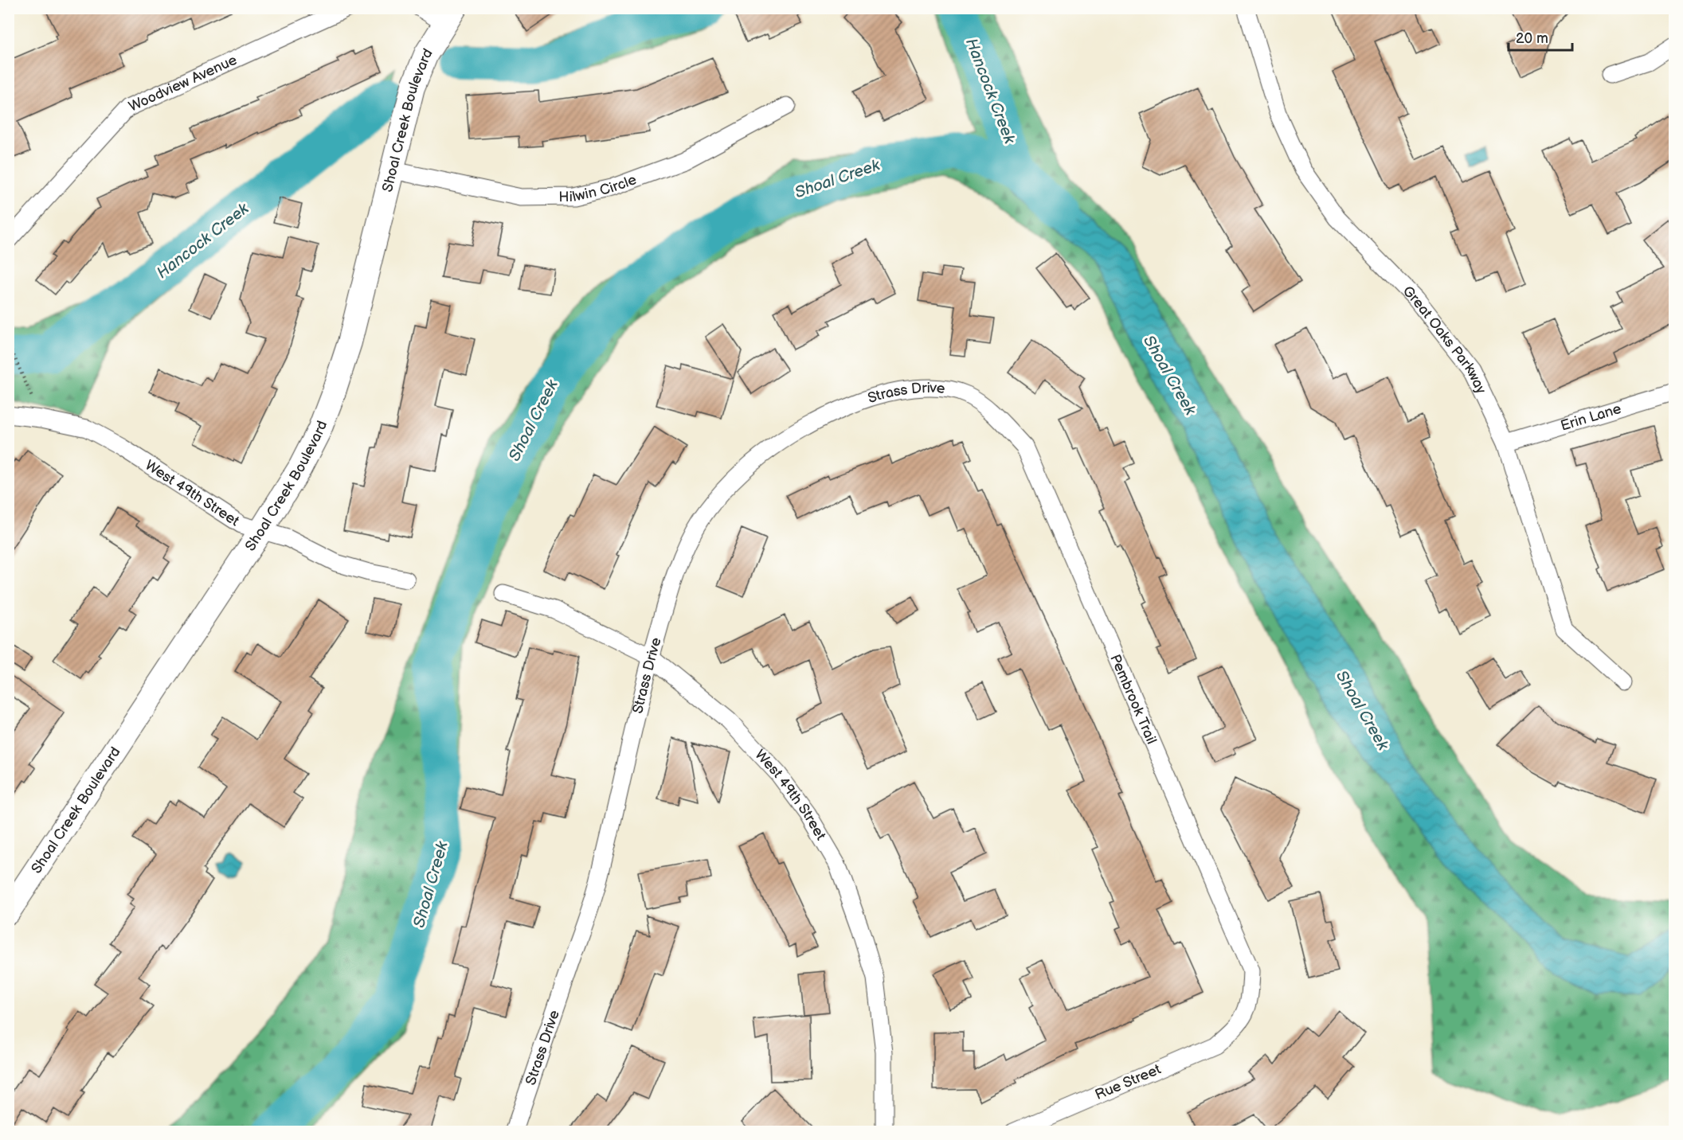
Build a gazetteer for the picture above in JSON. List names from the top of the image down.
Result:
{
  "streets": {
    "street": [
      "Woodview Avenue",
      "Shoal Creek Boulevard",
      "Hilwin Circle",
      "Great Oaks Parkway",
      "Strass Drive",
      "Erin Lane",
      "West 49th Street",
      "Pembrook Trail",
      "Rue Street"
    ]
  },
  "crossings": [
    ["Shoal Creek Boulevard", "Hilwin Circle"],
    ["Shoal Creek Boulevard", "West 49th Street"],
    ["Great Oaks Parkway", "Erin Lane"],
    ["Strass Drive", "West 49th Street"],
    ["Strass Drive", "Pembrook Trail"],
    ["Pembrook Trail", "Rue Street"]
  ],
  "water": ["Hancock Creek", "Shoal Creek"],
  "scale_bar": "20 m"
}
